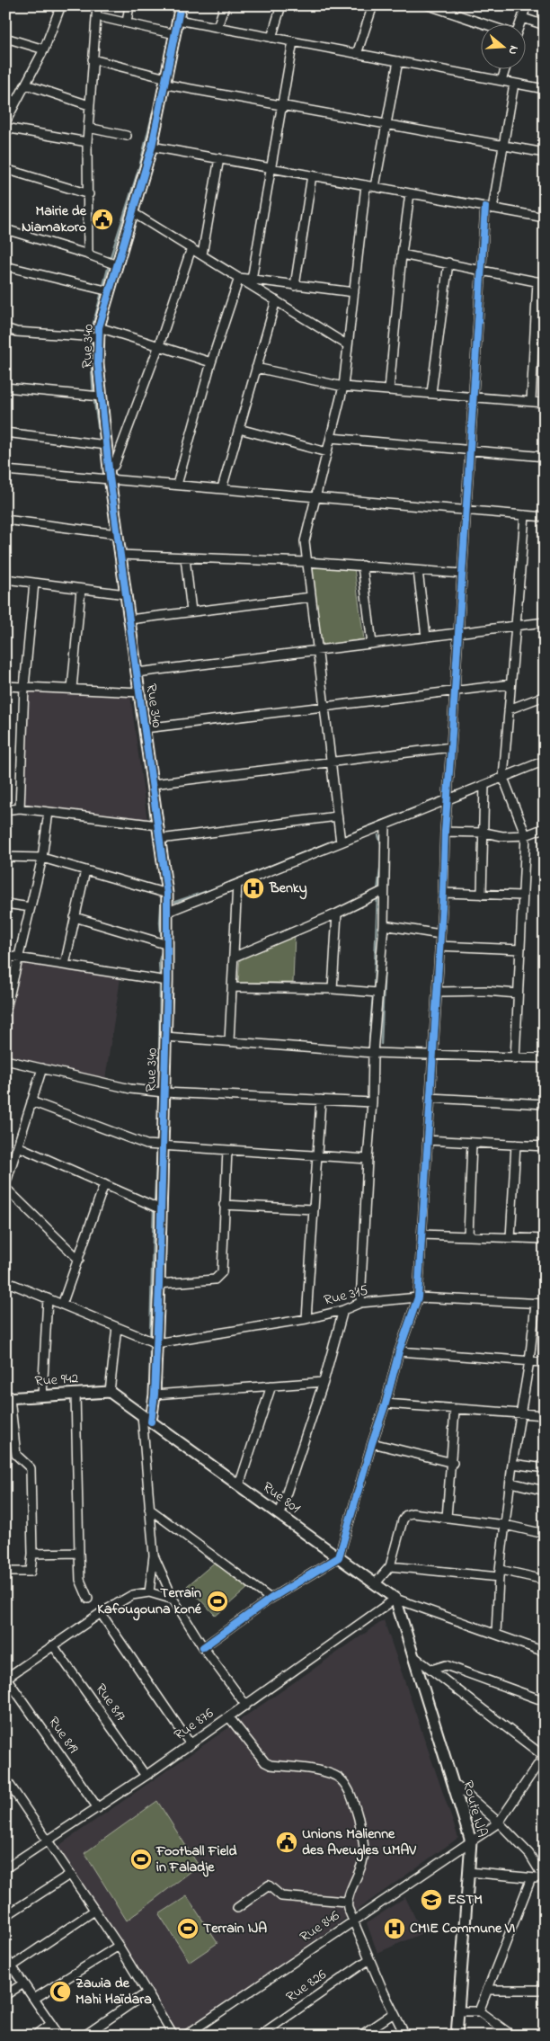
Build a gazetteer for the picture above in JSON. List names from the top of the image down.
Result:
{
  "streets": {
    "street": [
      "Rue 340",
      "Rue 315",
      "Rue 942",
      "Rue 801",
      "Rue 817",
      "Rue 876",
      "Rue 819",
      "Route IJA",
      "Rue 846",
      "Rue 826"
    ]
  },
  "crossings": [
    ["Rue 340", "Rue 315"],
    ["Rue 340", "Rue 801"],
    ["Rue 942", "Rue 801"],
    ["Rue 801", "Rue 876"],
    ["Rue 801", "Route IJA"],
    ["Rue 817", "Rue 876"],
    ["Rue 876", "Rue 819"],
    ["Rue 876", "Route IJA"],
    ["Route IJA", "Rue 846"]
  ],
  "places": {
    "public building": ["Mairie de Niamakoro", "Unions Malienne des Aveugles UMAV"],
    "hospital": ["Benky", "CMIE Commune VI"],
    "sports": ["Terrain Kafougouna koné", "Football Field in Faladje", "Terrain IJA"],
    "school or university": ["ESTM"],
    "mosque": ["Zawia de Mahi Haïdara"]
  },
  "north": "right"
}
